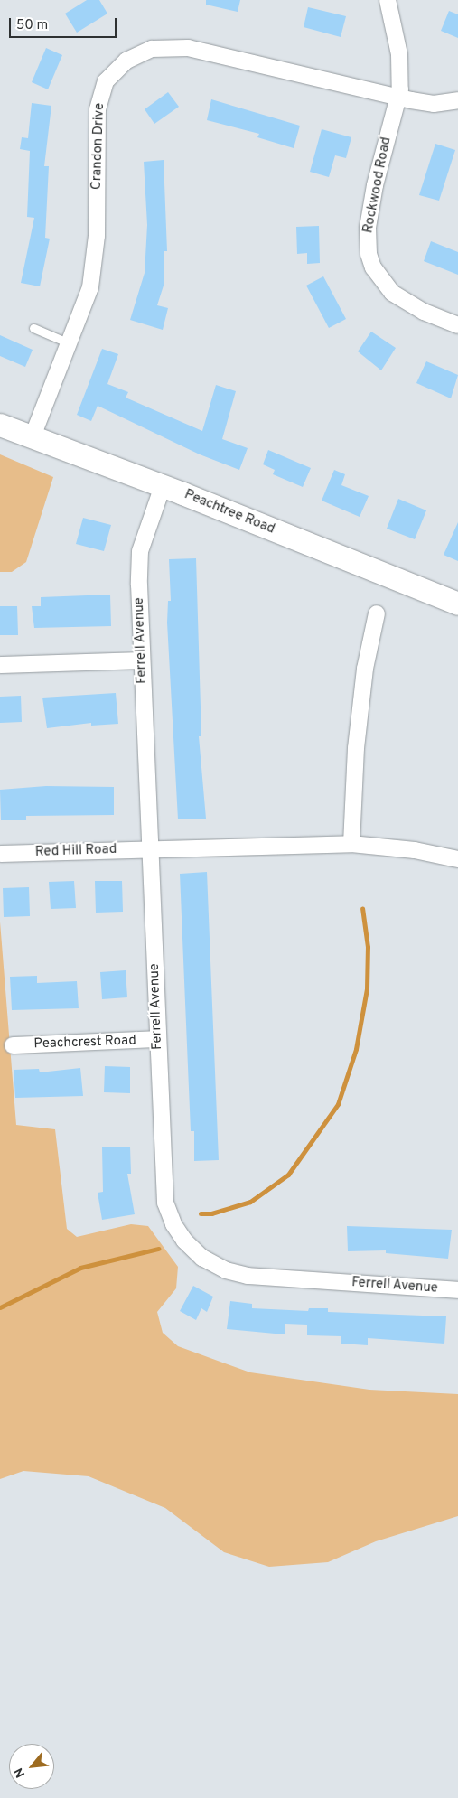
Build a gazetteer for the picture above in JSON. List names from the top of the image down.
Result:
{
  "streets": {
    "street": [
      "Crandon Drive",
      "Rockwood Road",
      "Peachtree Road",
      "Ferrell Avenue",
      "Red Hill Road",
      "Peachcrest Road"
    ]
  },
  "crossings": [
    ["Crandon Drive", "Rockwood Road"],
    ["Crandon Drive", "Peachtree Road"],
    ["Peachtree Road", "Ferrell Avenue"],
    ["Ferrell Avenue", "Red Hill Road"],
    ["Ferrell Avenue", "Peachcrest Road"]
  ],
  "scale_bar": "50 m",
  "north": "bottom left"
}
